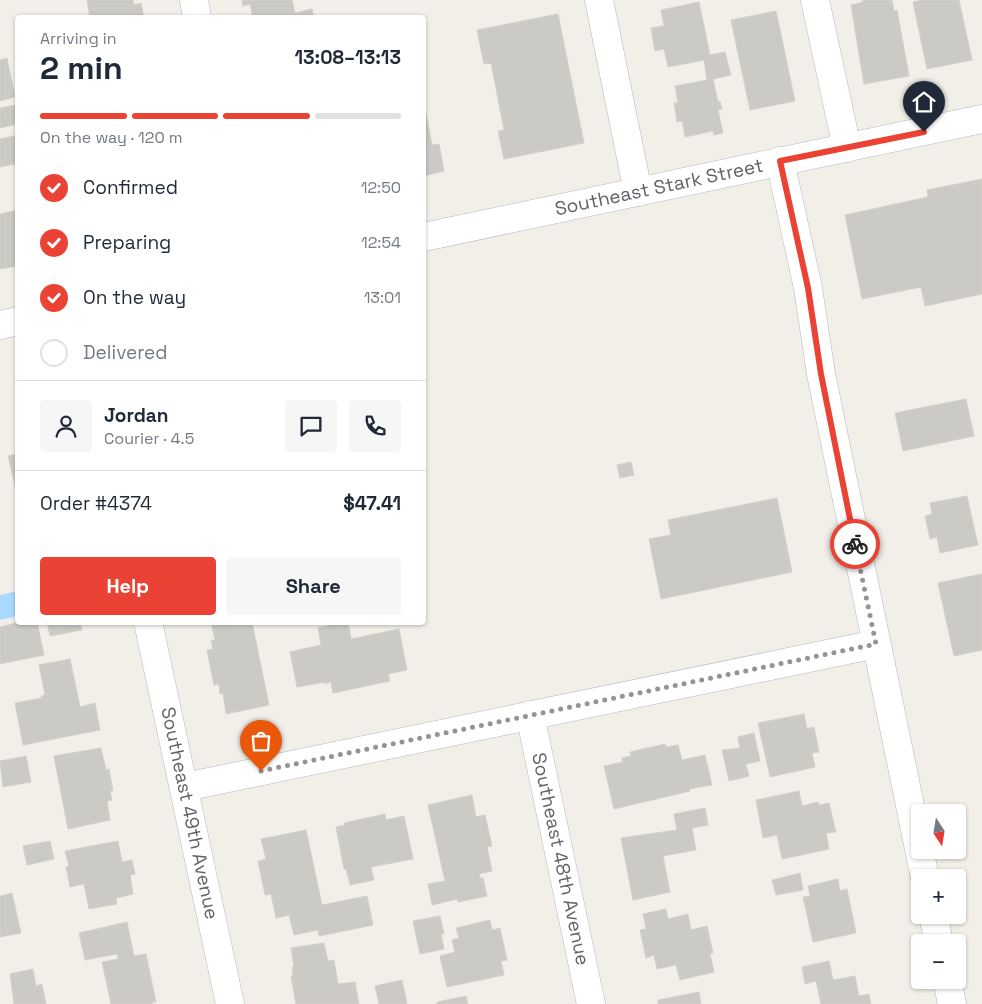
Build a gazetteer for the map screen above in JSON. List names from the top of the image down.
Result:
{
  "streets": {
    "street": ["Southeast Stark Street", "Southeast 49th Avenue", "Southeast 48th Avenue"]
  },
  "north": "bottom",
  "page": {
    "heading": ["2 min", "Arriving in", "13:08–13:13"],
    "panel": [
      "Jordan",
      "Courier · 4.5",
      "Order #4374",
      "$47.41"
    ],
    "bar": "On the way · 120 m",
    "list": [
      ["Confirmed", "12:50"],
      ["Preparing", "12:54"],
      ["On the way", "13:01"],
      "Delivered"
    ],
    "buttons": ["Help", "Share"],
    "map_buttons": ["+", "−"]
  }
}
